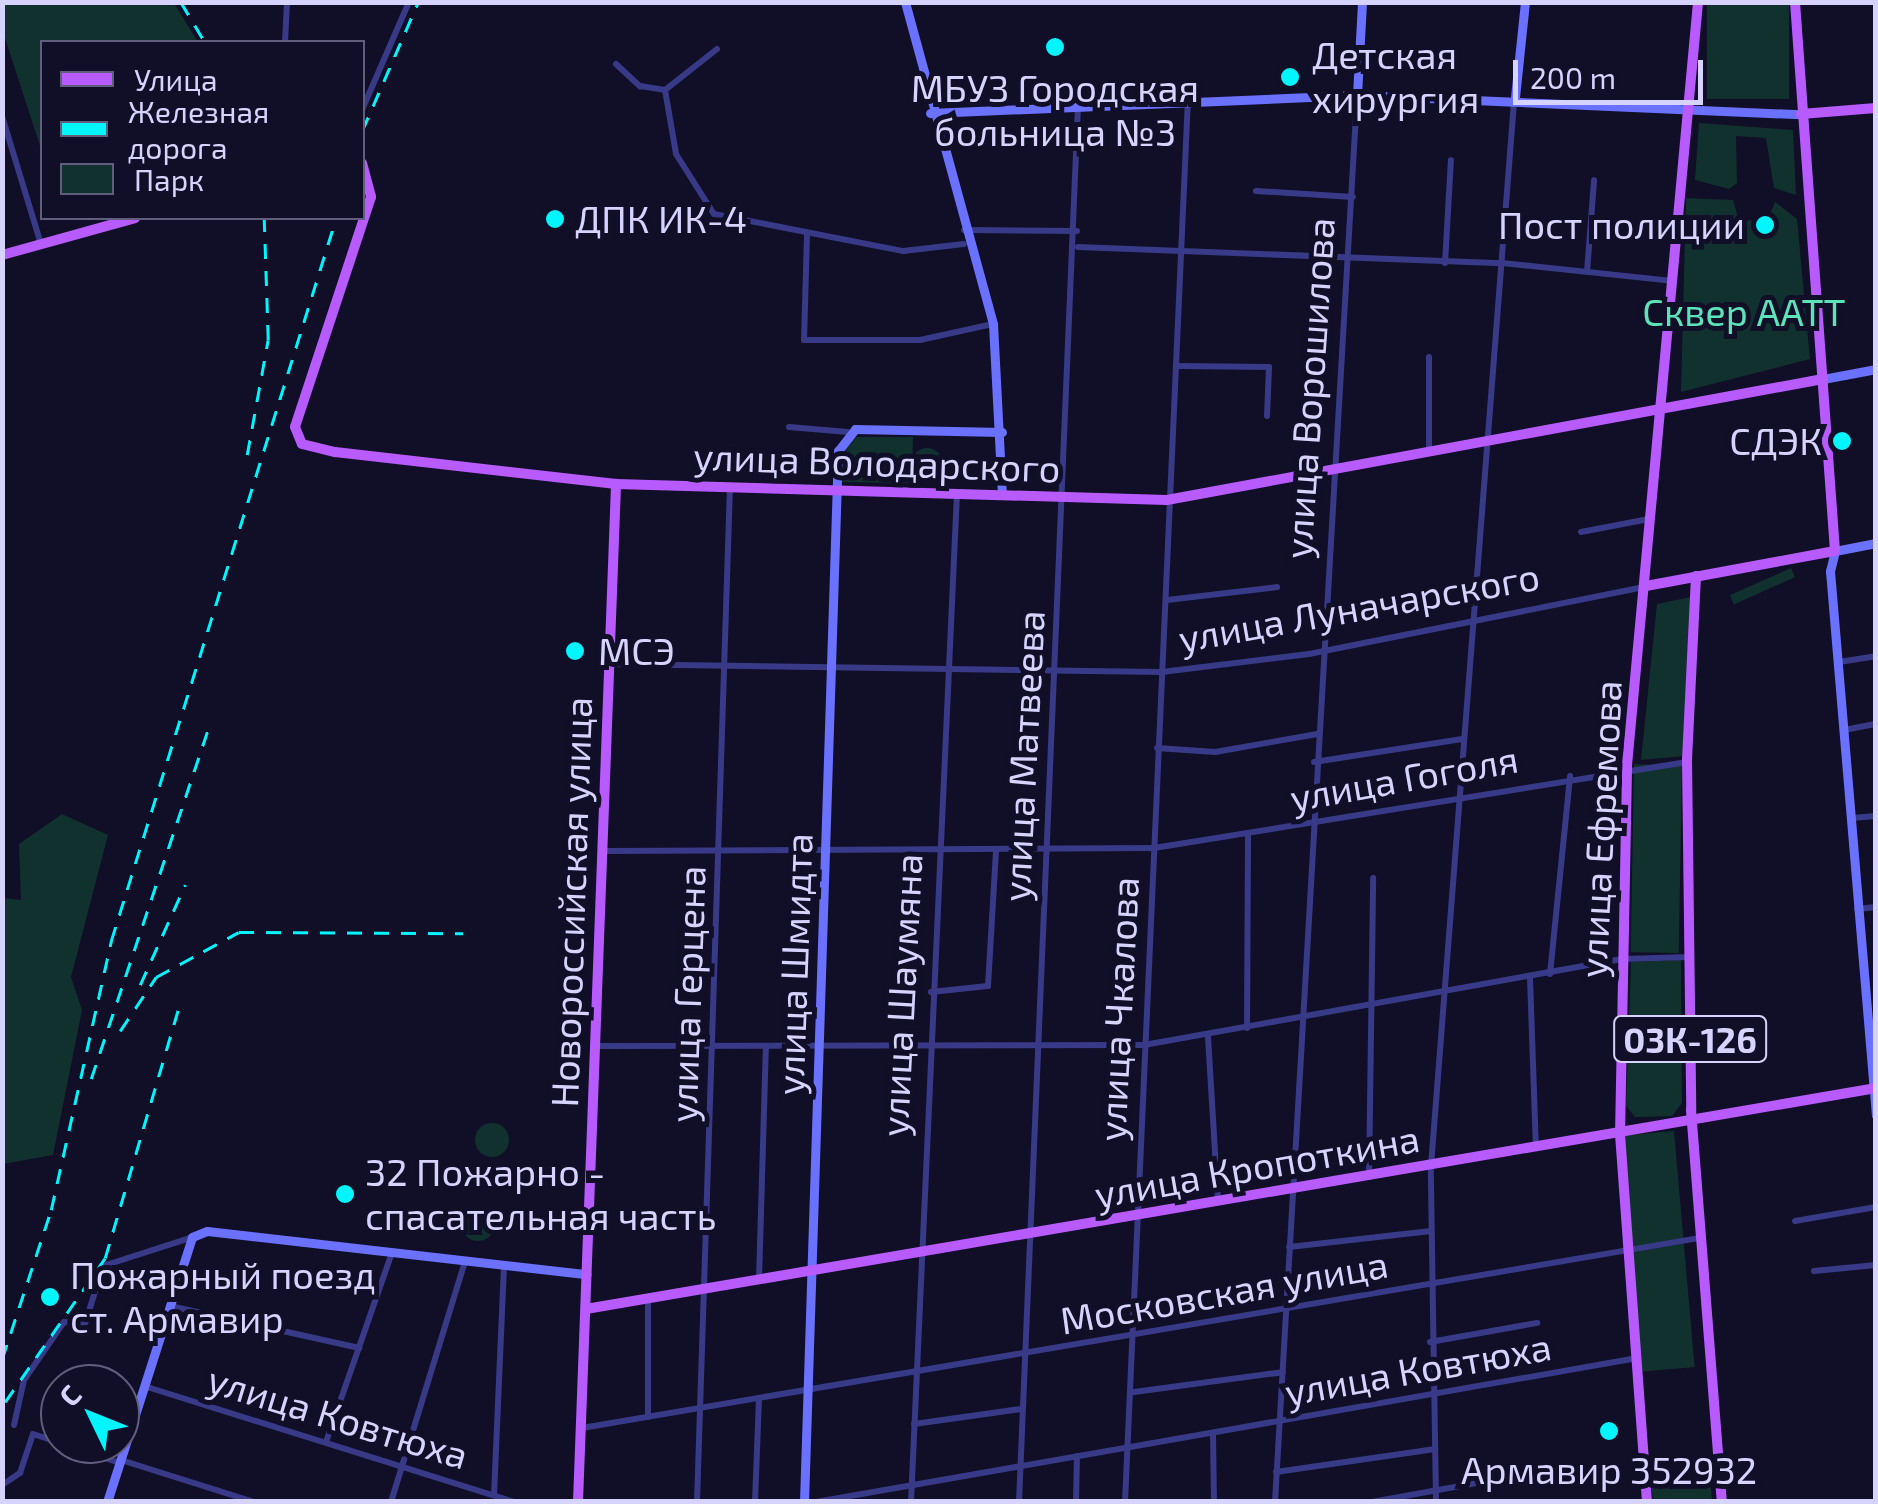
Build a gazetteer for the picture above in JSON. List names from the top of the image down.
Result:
{
  "streets": {
    "main road": [
      "улица Володарского",
      "улица Луначарского",
      "улица Ефремова",
      "Новороссийская улица",
      "03К-126",
      "улица Кропоткина"
    ],
    "street": [
      "улица Ворошилова",
      "улица Матвеева",
      "улица Гоголя",
      "улица Шмидта",
      "улица Герцена",
      "улица Шаумяна",
      "улица Чкалова",
      "Московская улица",
      "улица Ковтюха"
    ]
  },
  "crossings": [
    ["улица Ворошилова", "улица Володарского"],
    ["улица Ворошилова", "улица Луначарского"],
    ["улица Ворошилова", "улица Гоголя"],
    ["улица Ворошилова", "улица Кропоткина"],
    ["улица Ворошилова", "Московская улица"],
    ["улица Ворошилова", "улица Ковтюха"],
    ["улица Володарского", "улица Матвеева"],
    ["улица Володарского", "улица Ефремова"],
    ["улица Володарского", "Новороссийская улица"],
    ["улица Володарского", "улица Шмидта"],
    ["улица Володарского", "улица Герцена"],
    ["улица Володарского", "улица Шаумяна"],
    ["улица Володарского", "улица Чкалова"],
    ["улица Луначарского", "улица Матвеева"],
    ["улица Луначарского", "улица Ефремова"],
    ["улица Луначарского", "Новороссийская улица"],
    ["улица Луначарского", "улица Шмидта"],
    ["улица Луначарского", "улица Герцена"],
    ["улица Луначарского", "улица Шаумяна"],
    ["улица Луначарского", "улица Чкалова"],
    ["улица Луначарского", "03К-126"],
    ["улица Матвеева", "улица Гоголя"],
    ["улица Матвеева", "улица Кропоткина"],
    ["улица Матвеева", "Московская улица"],
    ["улица Матвеева", "улица Ковтюха"],
    ["улица Гоголя", "улица Ефремова"],
    ["улица Гоголя", "Новороссийская улица"],
    ["улица Гоголя", "улица Шмидта"],
    ["улица Гоголя", "улица Герцена"],
    ["улица Гоголя", "улица Шаумяна"],
    ["улица Гоголя", "улица Чкалова"],
    ["улица Гоголя", "03К-126"],
    ["улица Ефремова", "улица Кропоткина"],
    ["улица Ефремова", "Московская улица"],
    ["улица Ефремова", "улица Ковтюха"],
    ["Новороссийская улица", "улица Кропоткина"],
    ["Новороссийская улица", "Московская улица"],
    ["улица Шмидта", "улица Кропоткина"],
    ["улица Шмидта", "Московская улица"],
    ["улица Герцена", "улица Кропоткина"],
    ["улица Герцена", "Московская улица"],
    ["улица Шаумяна", "улица Кропоткина"],
    ["улица Шаумяна", "Московская улица"],
    ["улица Шаумяна", "улица Ковтюха"],
    ["улица Чкалова", "улица Кропоткина"],
    ["улица Чкалова", "Московская улица"],
    ["улица Чкалова", "улица Ковтюха"],
    ["03К-126", "улица Кропоткина"],
    ["03К-126", "Московская улица"]
  ],
  "parks": ["Сквер ААТТ"],
  "places": [
    "МБУЗ Городская больница №3",
    "Детская хирургия",
    "ДПК ИК-4",
    "Пост полиции",
    "СДЭК",
    "МСЭ",
    "32 Пожарно - спасательная часть",
    "Пожарный поезд ст. Армавир",
    "Армавир 352932"
  ],
  "legend": ["Улица", "Железная дорога", "Парк"],
  "scale_bar": "200 m",
  "north": "top left"
}
